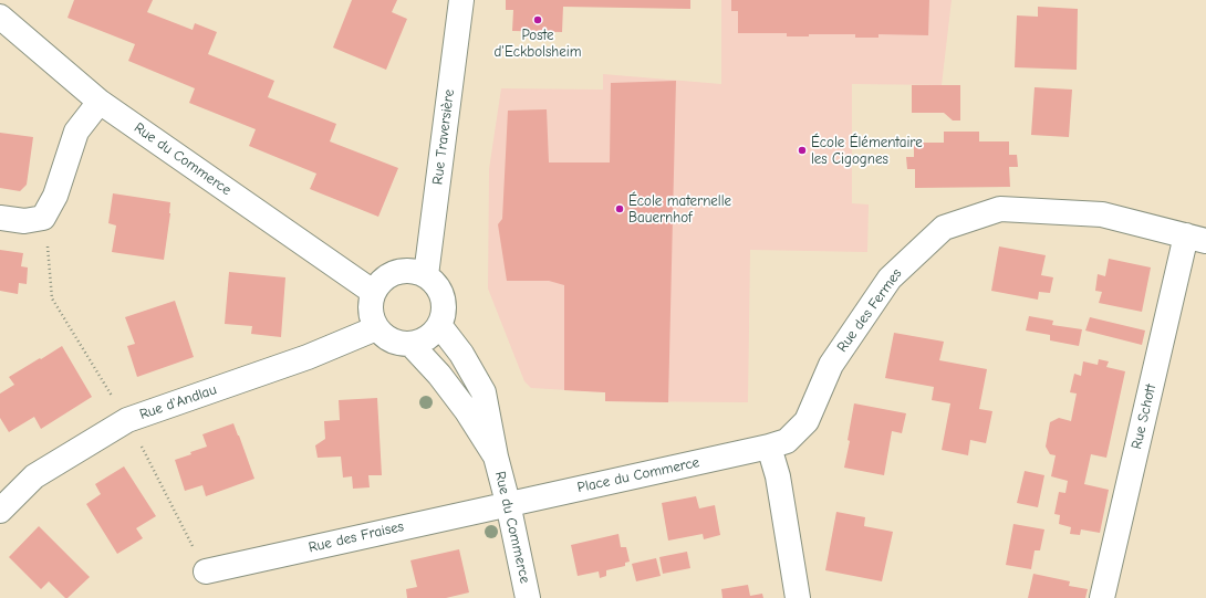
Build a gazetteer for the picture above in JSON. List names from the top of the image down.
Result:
{
  "streets": {
    "street": [
      "Rue Traversière",
      "Rue du Commerce",
      "Rue des Fermes",
      "Rue d'Andlau",
      "Rue Schott",
      "Place du Commerce",
      "Rue des Fraises"
    ]
  },
  "crossings": [
    ["Rue Traversière", "Rue du Commerce"],
    ["Rue Traversière", "Rue d'Andlau"],
    ["Rue du Commerce", "Rue d'Andlau"],
    ["Rue du Commerce", "Place du Commerce"],
    ["Rue du Commerce", "Rue des Fraises"],
    ["Rue des Fermes", "Rue Schott"],
    ["Rue des Fermes", "Place du Commerce"],
    ["Place du Commerce", "Rue des Fraises"]
  ],
  "places": ["Poste d'Eckbolsheim", "École Élémentaire les Cigognes", "École maternelle Bauernhof"]
}
